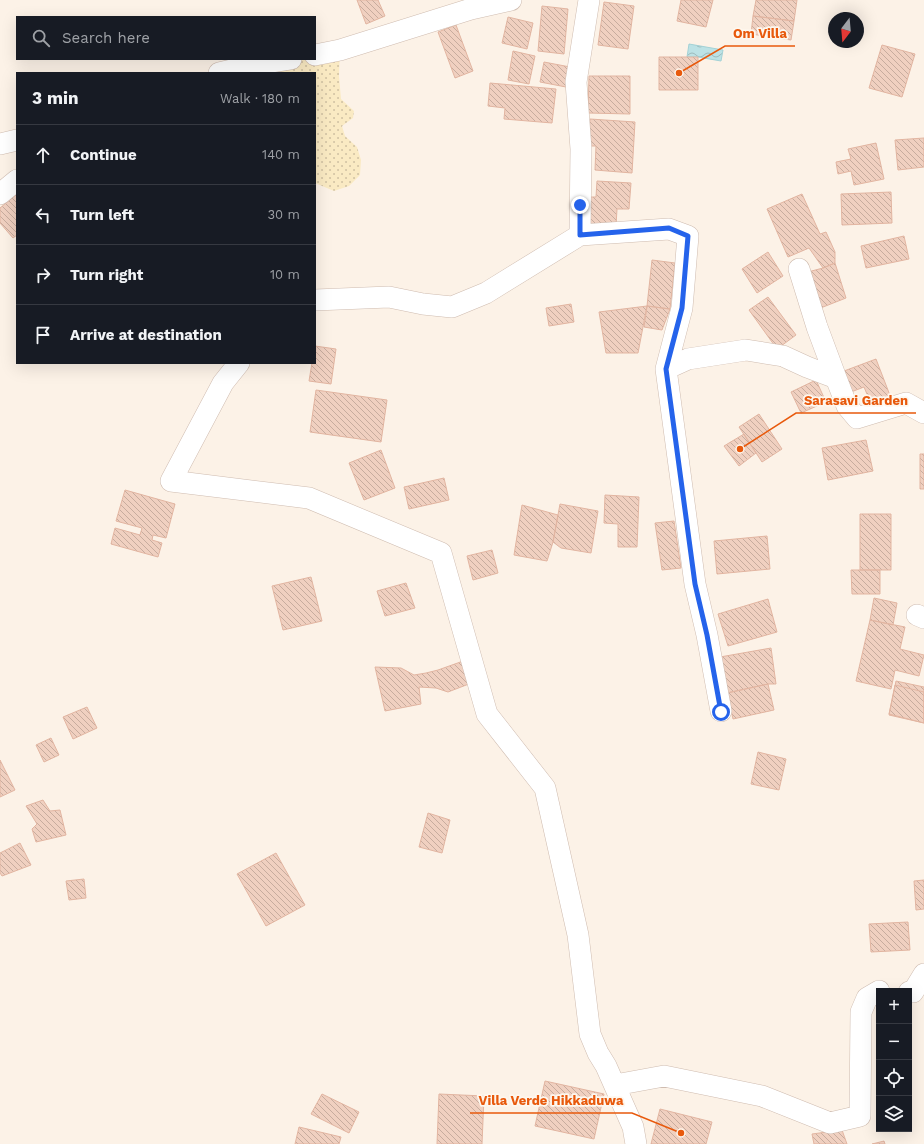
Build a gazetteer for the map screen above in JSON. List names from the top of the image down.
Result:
{
  "places": ["Om Villa", "Sarasavi Garden", "Villa Verde Hikkaduwa"],
  "north": "bottom",
  "page": {
    "search": "Search here",
    "heading": ["3 min", "Walk · 180 m"],
    "list": [
      ["Continue", "140 m"],
      ["Turn left", "30 m"],
      ["Turn right", "10 m"],
      "Arrive at destination"
    ],
    "map_buttons": ["+", "−"]
  }
}
